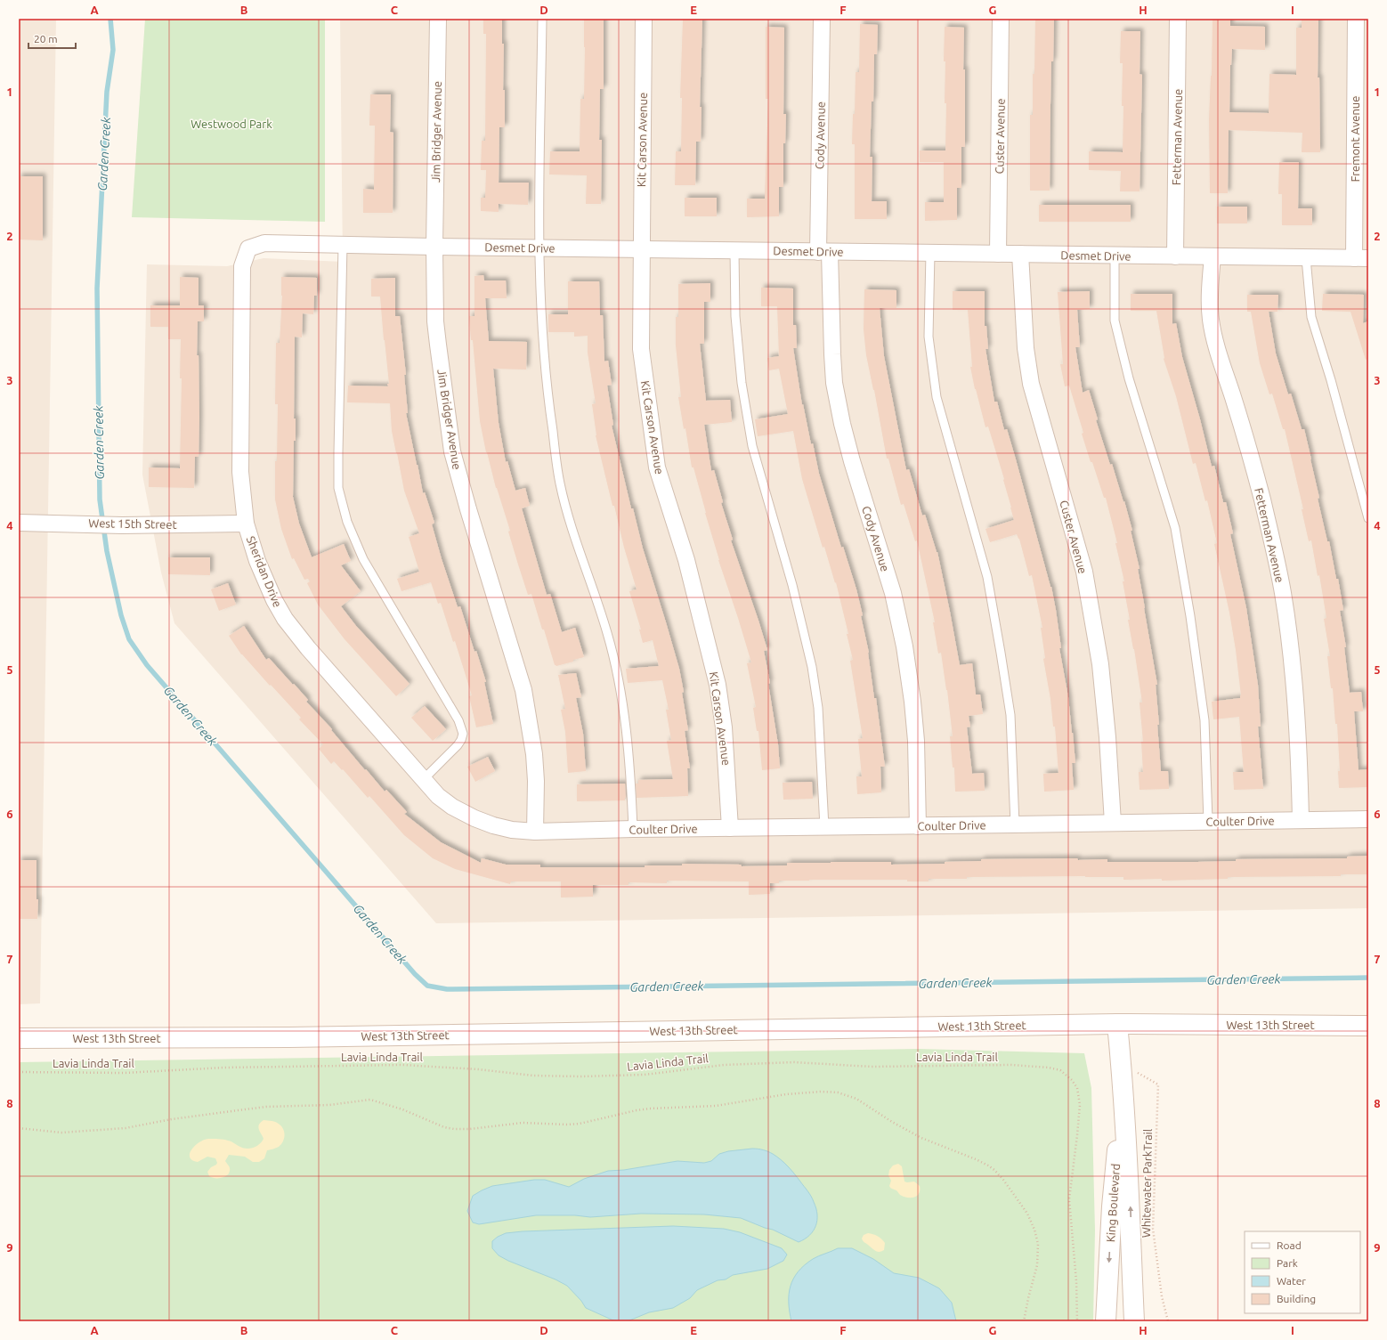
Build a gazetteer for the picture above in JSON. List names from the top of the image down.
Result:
{
  "streets": {
    "main road": ["West 13th Street", "King Boulevard"],
    "street": [
      "Jim Bridger Avenue",
      "Cody Avenue",
      "Custer Avenue",
      "Fetterman Avenue",
      "Fremont Avenue",
      "Kit Carson Avenue",
      "Desmet Drive",
      "West 15th Street",
      "Sheridan Drive",
      "Coulter Drive"
    ],
    "path": ["Lavia Linda Trail", "Whitewater ParkTrail"]
  },
  "crossings": [
    ["Jim Bridger Avenue", "Desmet Drive"],
    ["Jim Bridger Avenue", "Sheridan Drive"],
    ["Jim Bridger Avenue", "Coulter Drive"],
    ["Cody Avenue", "Desmet Drive"],
    ["Cody Avenue", "Coulter Drive"],
    ["Custer Avenue", "Desmet Drive"],
    ["Custer Avenue", "Coulter Drive"],
    ["Fetterman Avenue", "Desmet Drive"],
    ["Fetterman Avenue", "Coulter Drive"],
    ["Fremont Avenue", "Desmet Drive"],
    ["Kit Carson Avenue", "Desmet Drive"],
    ["Kit Carson Avenue", "Coulter Drive"],
    ["Desmet Drive", "Sheridan Drive"],
    ["West 15th Street", "Sheridan Drive"],
    ["Sheridan Drive", "Coulter Drive"],
    ["West 13th Street", "King Boulevard"],
    ["Whitewater ParkTrail", "King Boulevard"]
  ],
  "water": ["Garden Creek"],
  "parks": ["Westwood Park"],
  "legend": [
    "Road",
    "Park",
    "Water",
    "Building"
  ],
  "scale_bar": "20 m",
  "grid": {
    "columns": [
      "A",
      "B",
      "C",
      "D",
      "E",
      "F",
      "G",
      "H",
      "I"
    ],
    "rows": [
      "1",
      "2",
      "3",
      "4",
      "5",
      "6",
      "7",
      "8",
      "9"
    ]
  }
}
